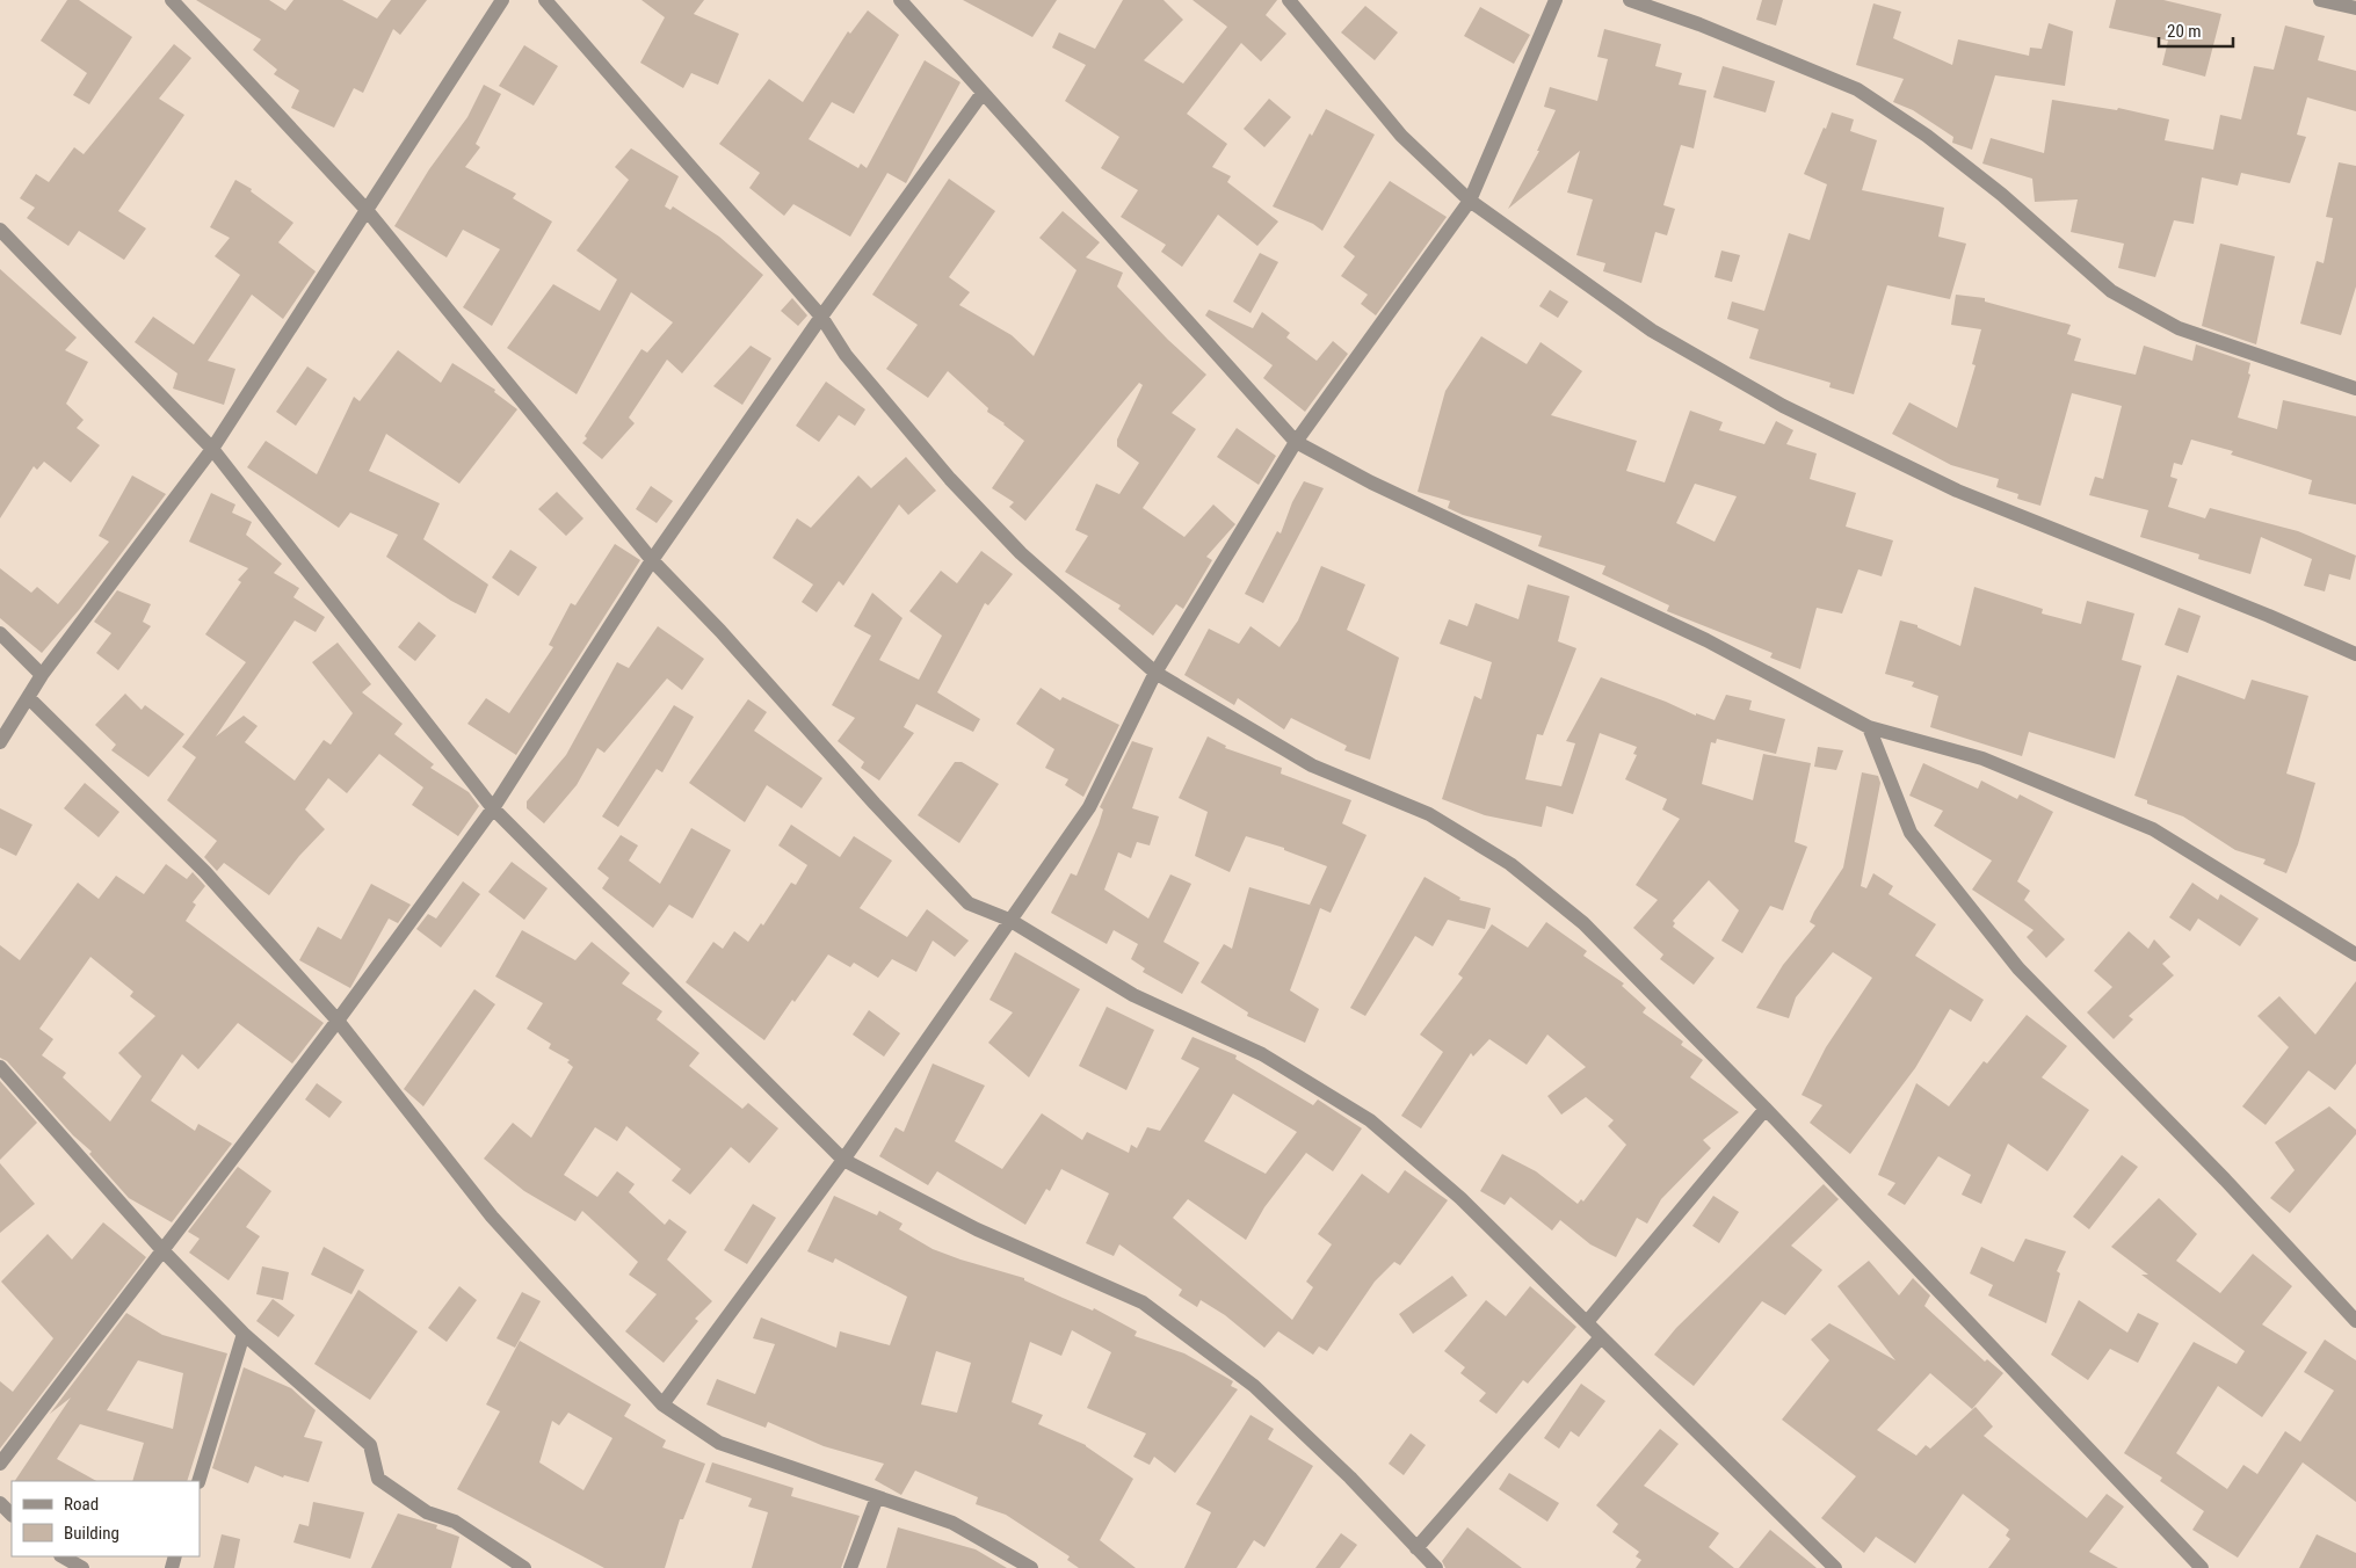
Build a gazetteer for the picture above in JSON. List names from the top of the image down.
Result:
{
  "legend": ["Road", "Building"],
  "scale_bar": "20 m"
}
